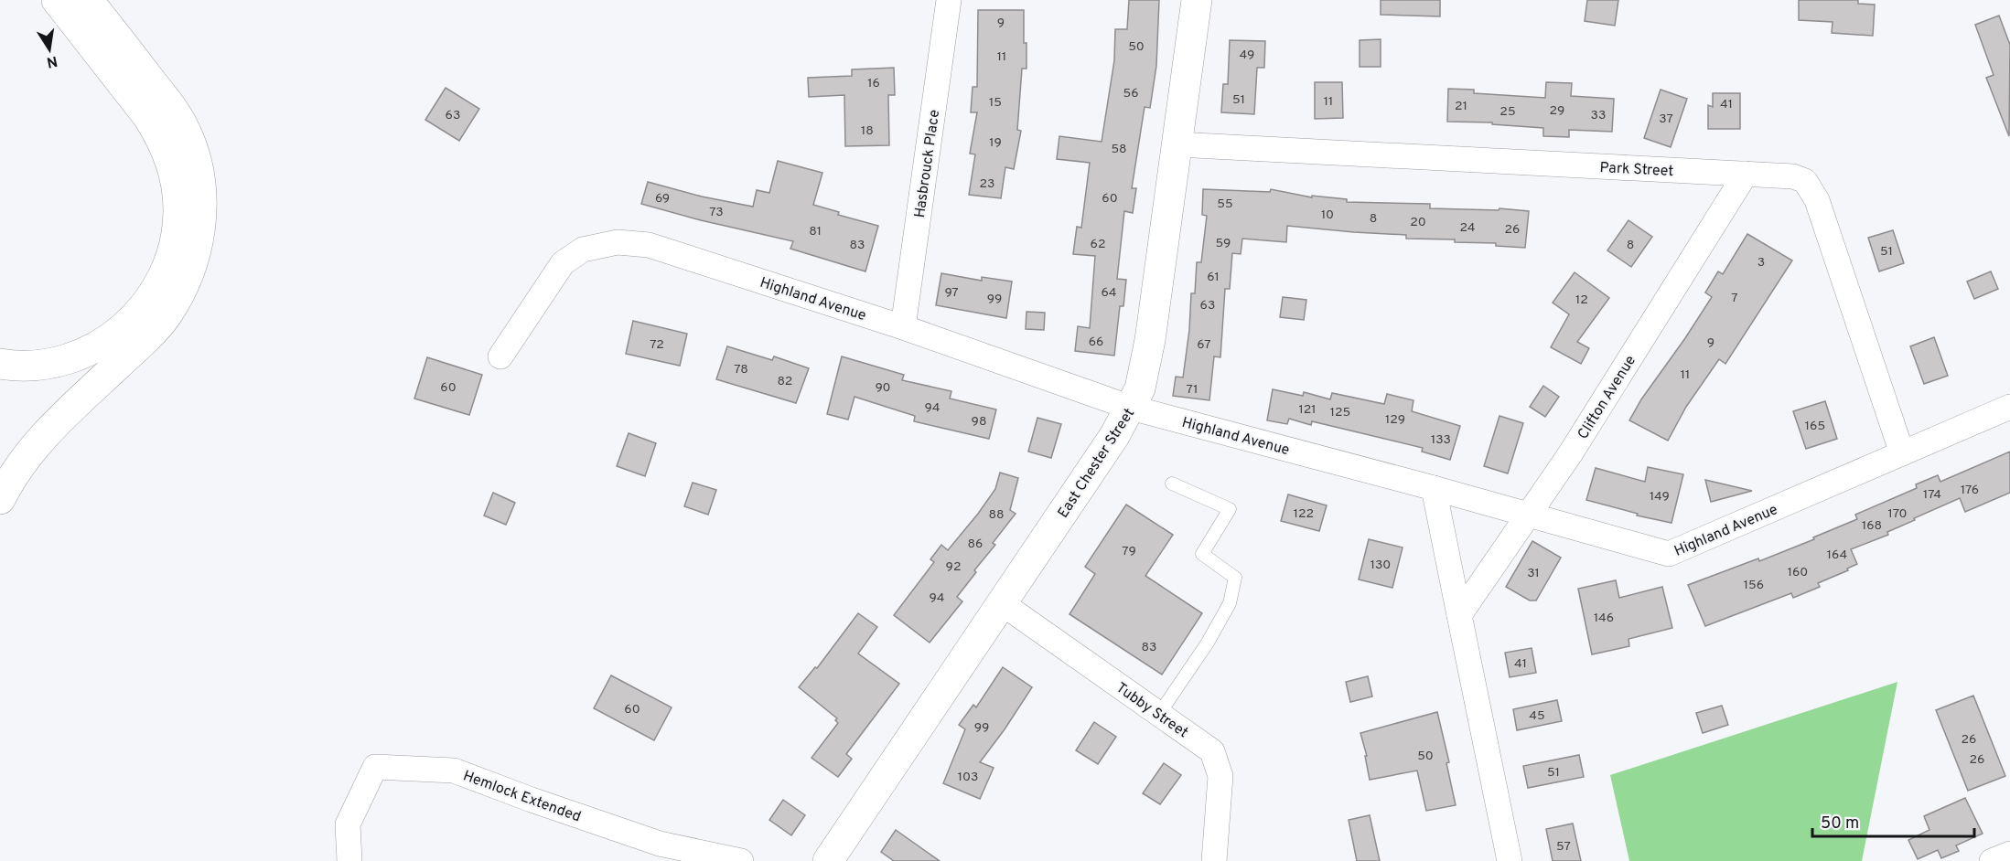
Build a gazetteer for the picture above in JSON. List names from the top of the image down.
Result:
{
  "streets": {
    "main road": ["East Chester Street"],
    "street": [
      "Hasbrouck Place",
      "Park Street",
      "Highland Avenue",
      "Clifton Avenue",
      "Tubby Street",
      "Hemlock Extended"
    ]
  },
  "crossings": [
    ["Hasbrouck Place", "Highland Avenue"],
    ["Park Street", "Highland Avenue"],
    ["Park Street", "Clifton Avenue"],
    ["Park Street", "East Chester Street"],
    ["Highland Avenue", "Clifton Avenue"],
    ["Highland Avenue", "East Chester Street"],
    ["East Chester Street", "Tubby Street"]
  ],
  "house_numbers": [
    "9",
    "50",
    "49",
    "11",
    "16",
    "56",
    "51",
    "11",
    "15",
    "41",
    "21",
    "29",
    "25",
    "63",
    "33",
    "37",
    "18",
    "19",
    "58",
    "23",
    "69",
    "60",
    "55",
    "73",
    "10",
    "8",
    "20",
    "24",
    "26",
    "81",
    "59",
    "62",
    "83",
    "8",
    "51",
    "3",
    "61",
    "97",
    "64",
    "7",
    "99",
    "12",
    "63",
    "66",
    "9",
    "72",
    "67",
    "78",
    "11",
    "82",
    "60",
    "90",
    "71",
    "94",
    "121",
    "125",
    "129",
    "98",
    "165",
    "133",
    "176",
    "174",
    "149",
    "122",
    "170",
    "88",
    "168",
    "86",
    "79",
    "164",
    "130",
    "92",
    "160",
    "31",
    "156",
    "94",
    "146",
    "83",
    "41",
    "60",
    "45",
    "99",
    "26",
    "50",
    "26",
    "51",
    "103",
    "57"
  ],
  "scale_bar": "50 m",
  "north": "bottom"
}
